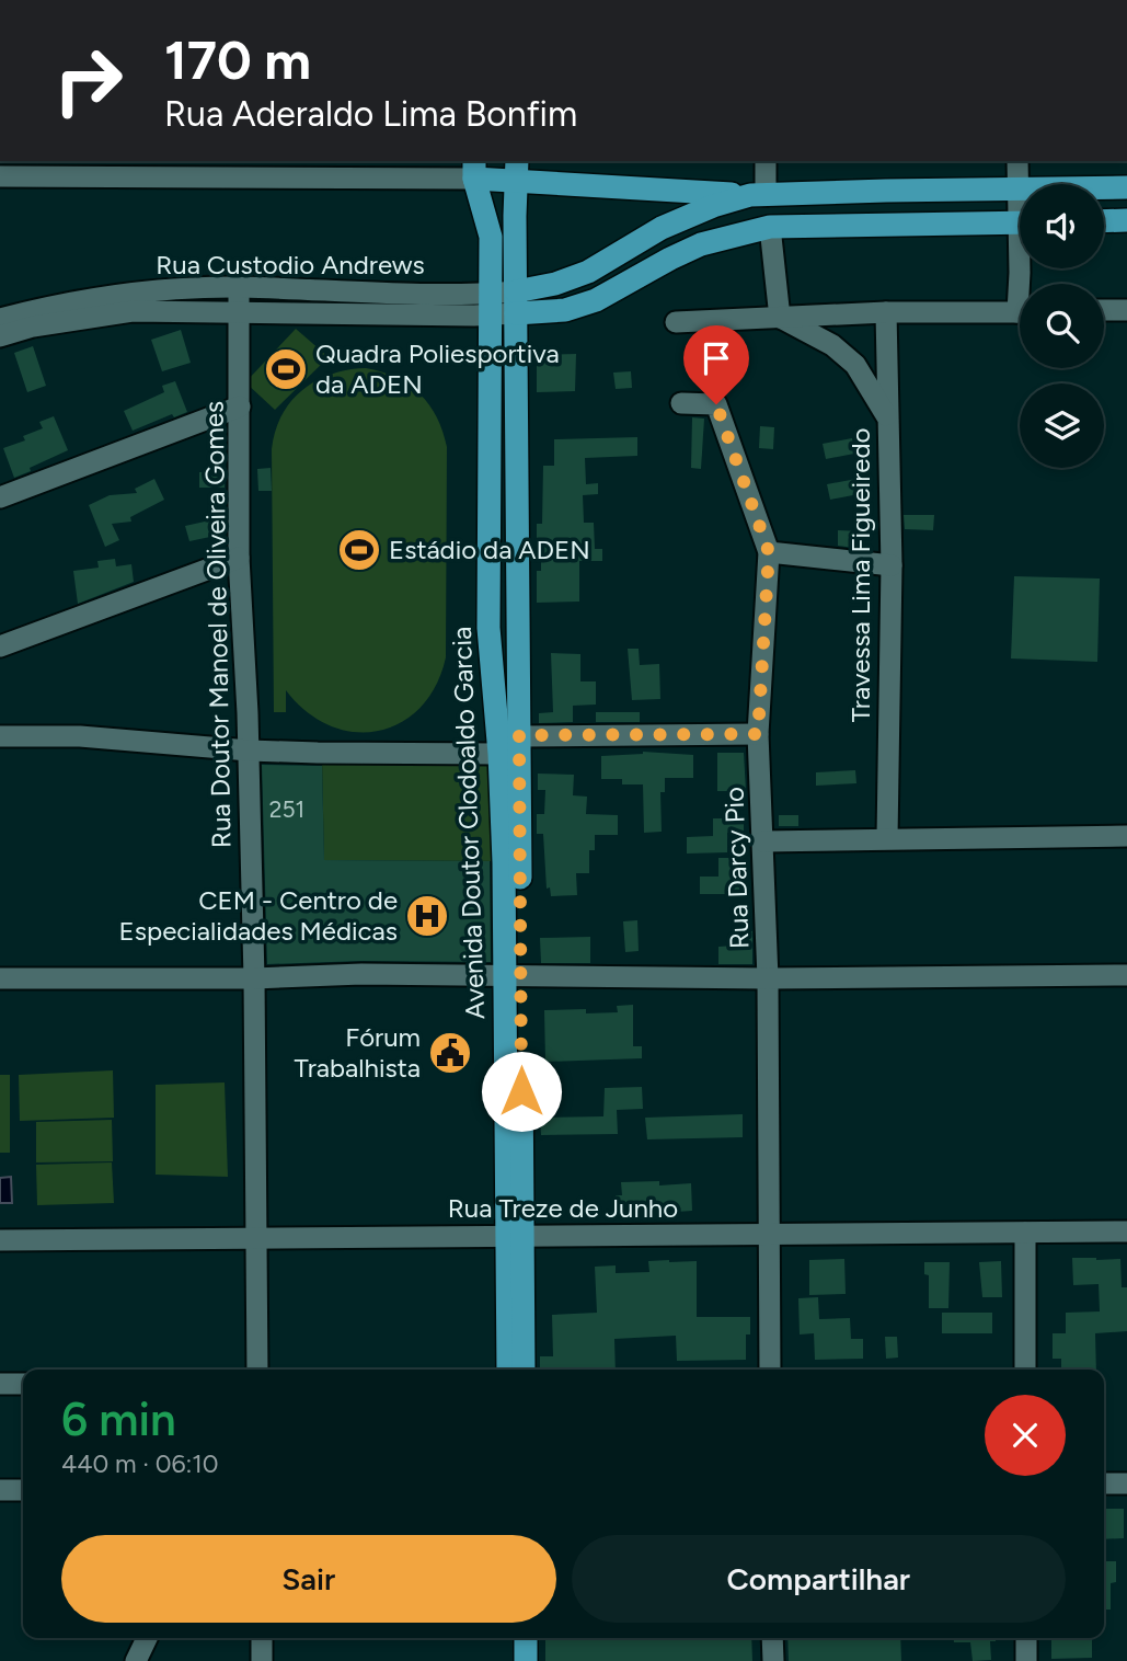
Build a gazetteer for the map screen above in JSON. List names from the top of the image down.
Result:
{
  "streets": {
    "main road": ["Avenida Doutor Clodoaldo Garcia"],
    "street": [
      "Rua Custodio Andrews",
      "Travessa Lima Figueiredo",
      "Rua Doutor Manoel de Oliveira Gomes",
      "Rua Darcy Pio",
      "Rua Treze de Junho"
    ]
  },
  "crossings": [
    ["Rua Custodio Andrews", "Rua Doutor Manoel de Oliveira Gomes"],
    ["Rua Custodio Andrews", "Avenida Doutor Clodoaldo Garcia"],
    ["Rua Doutor Manoel de Oliveira Gomes", "Rua Treze de Junho"],
    ["Avenida Doutor Clodoaldo Garcia", "Rua Treze de Junho"],
    ["Rua Darcy Pio", "Rua Treze de Junho"]
  ],
  "places": {
    "sports": ["Quadra Poliesportiva da ADEN", "Estádio da ADEN"],
    "hospital": ["CEM - Centro de Especialidades Médicas"],
    "public building": ["Fórum Trabalhista"]
  },
  "house_numbers": ["251"],
  "page": {
    "turn": ["170 m", "Rua Aderaldo Lima Bonfim"],
    "heading": ["6 min", "440 m · 06:10"],
    "buttons": ["Sair", "Compartilhar"]
  }
}
